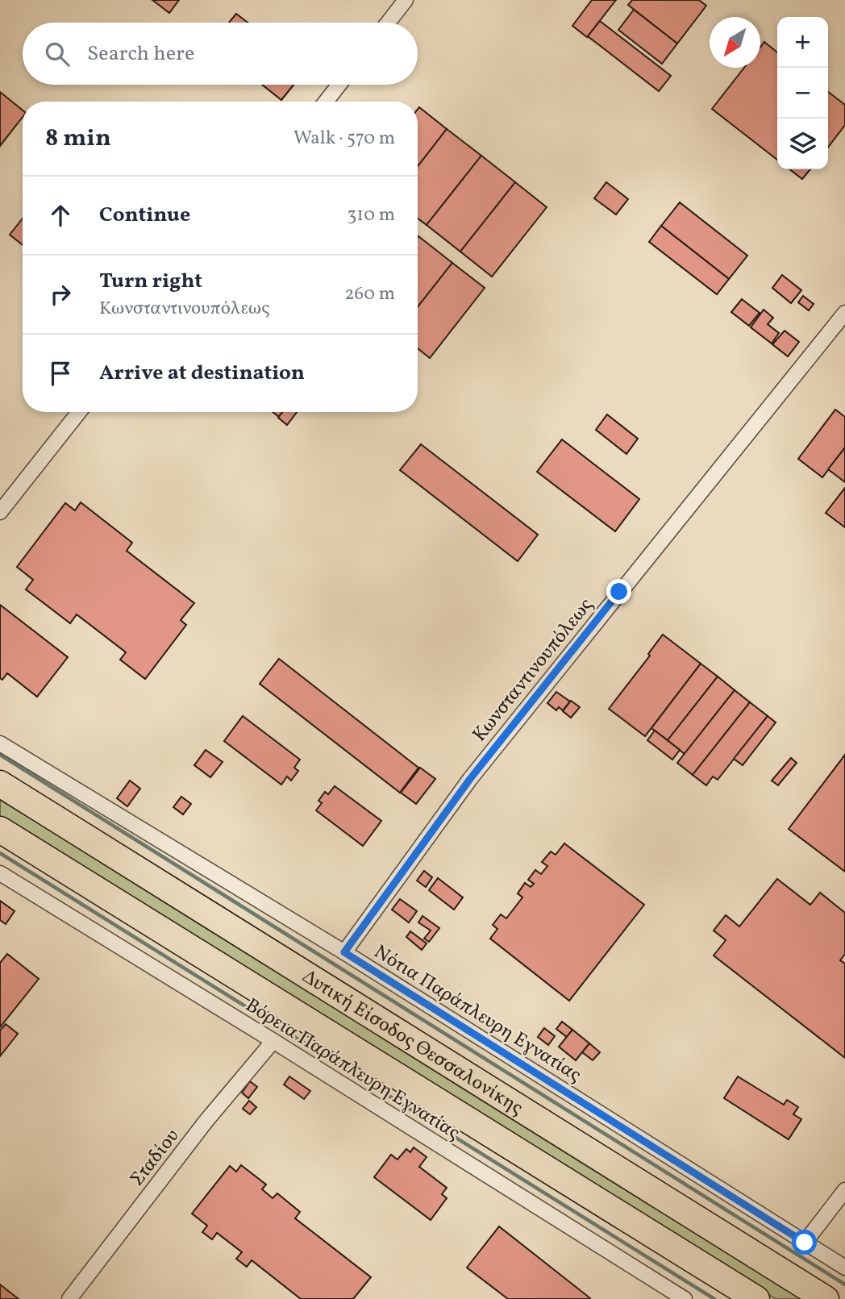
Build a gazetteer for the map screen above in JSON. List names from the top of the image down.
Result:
{
  "streets": {
    "highway": ["Δυτική Είσοδος Θεσσαλονίκης"],
    "street": [
      "Κωνσταντινουπόλεως",
      "Νότια Παράπλευρη Εγνατίας",
      "Βόρεια Παράπλευρη Εγνατίας",
      "Σταδίου"
    ]
  },
  "crossings": [
    ["Κωνσταντινουπόλεως", "Νότια Παράπλευρη Εγνατίας"],
    ["Βόρεια Παράπλευρη Εγνατίας", "Σταδίου"]
  ],
  "north": "bottom left",
  "page": {
    "map_buttons": ["+", "−"],
    "search": "Search here",
    "heading": ["8 min", "Walk · 570 m"],
    "list": [
      ["Continue", "310 m"],
      ["Turn right", "Κωνσταντινουπόλεως", "260 m"],
      "Arrive at destination"
    ]
  }
}
